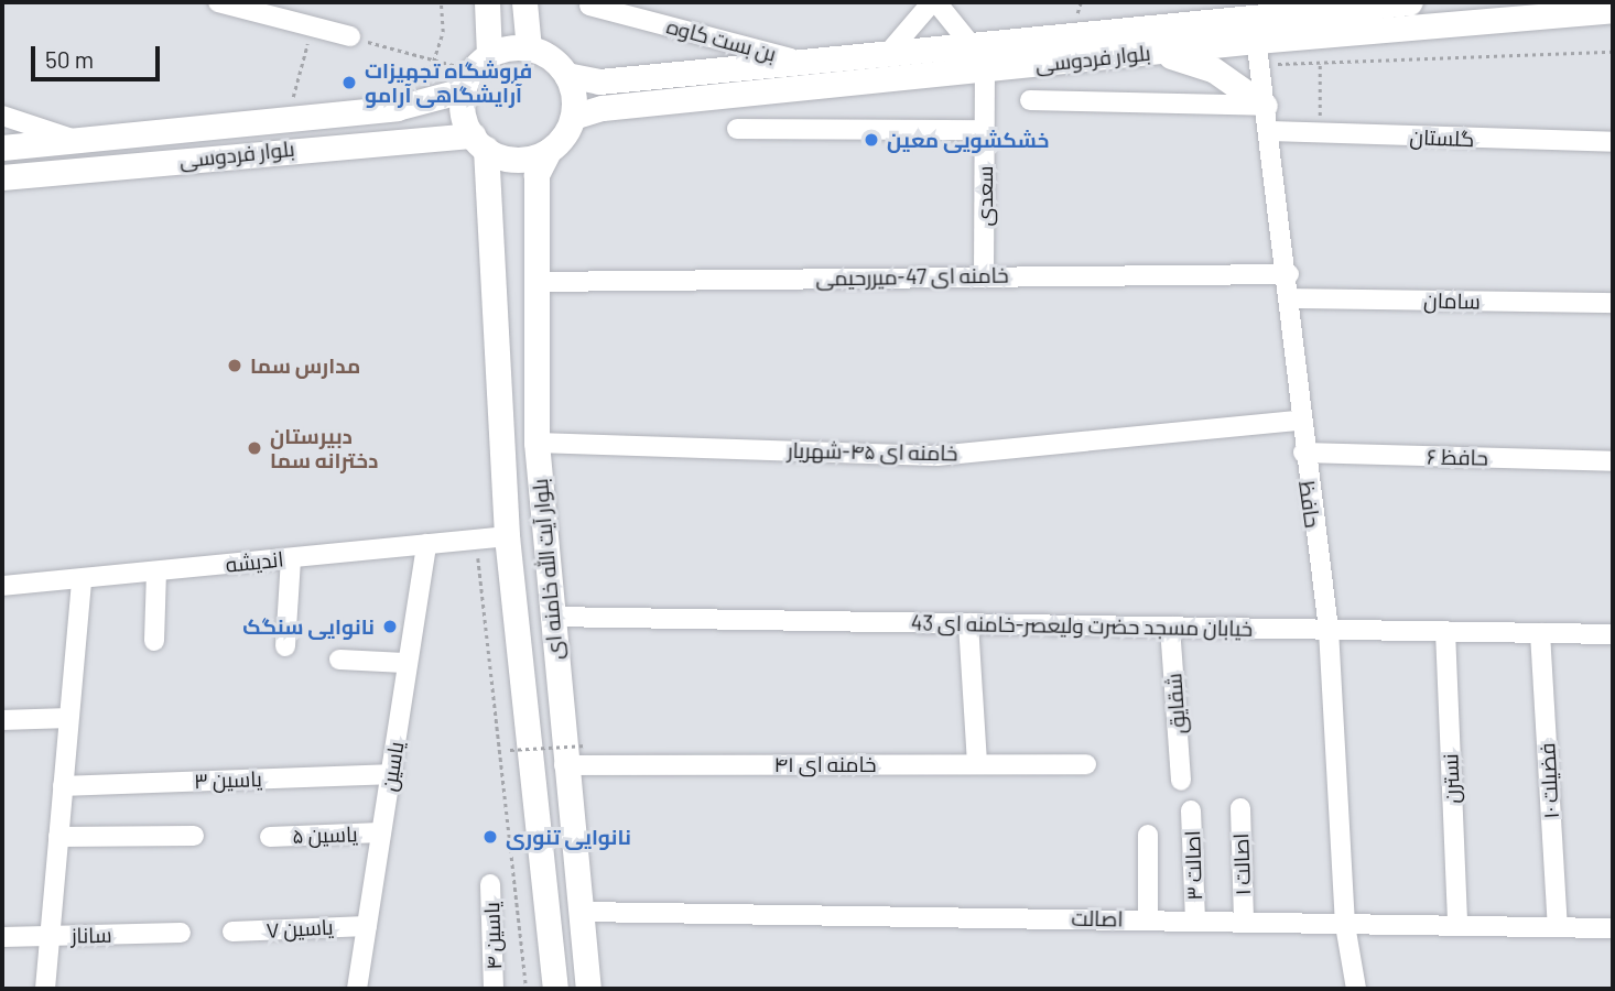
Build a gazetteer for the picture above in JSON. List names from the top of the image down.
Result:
{
  "streets": {
    "main road": ["بلوار فردوسی", "بلوار آیت الله خامنه ای"],
    "street": [
      "بن بست کاوه",
      "گلستان",
      "سعدی",
      "خامنه ای 47-میررحیمی",
      "سامان",
      "خامنه ای ۴۵-شهریار",
      "حافظ ۶",
      "حافظ",
      "اندیشه",
      "خیابان مسجد حضرت ولیعصر-خامنه ای 43",
      "شقایق",
      "خامنه ای ۴۱",
      "یاسین",
      "نسترن",
      "یاسین ۳",
      "فضیلت ۱۰",
      "یاسین ۵",
      "اصالت ۱",
      "اصالت ۳",
      "اصالت",
      "یاسین ۷",
      "ساناز",
      "یاسین ۴"
    ]
  },
  "crossings": [
    ["بن بست کاوه", "بلوار فردوسی"],
    ["بلوار فردوسی", "سعدی"],
    ["بلوار فردوسی", "حافظ"],
    ["بلوار فردوسی", "بلوار آیت الله خامنه ای"],
    ["گلستان", "حافظ"],
    ["سعدی", "خامنه ای 47-میررحیمی"],
    ["خامنه ای 47-میررحیمی", "حافظ"],
    ["خامنه ای 47-میررحیمی", "بلوار آیت الله خامنه ای"],
    ["سامان", "حافظ"],
    ["خامنه ای ۴۵-شهریار", "حافظ"],
    ["خامنه ای ۴۵-شهریار", "بلوار آیت الله خامنه ای"],
    ["حافظ ۶", "حافظ"],
    ["حافظ", "خیابان مسجد حضرت ولیعصر-خامنه ای 43"],
    ["حافظ", "اصالت"],
    ["اندیشه", "بلوار آیت الله خامنه ای"],
    ["اندیشه", "یاسین"],
    ["بلوار آیت الله خامنه ای", "خیابان مسجد حضرت ولیعصر-خامنه ای 43"],
    ["بلوار آیت الله خامنه ای", "خامنه ای ۴۱"],
    ["بلوار آیت الله خامنه ای", "اصالت"],
    ["خیابان مسجد حضرت ولیعصر-خامنه ای 43", "شقایق"],
    ["خیابان مسجد حضرت ولیعصر-خامنه ای 43", "نسترن"],
    ["خیابان مسجد حضرت ولیعصر-خامنه ای 43", "فضیلت ۱۰"],
    ["یاسین", "یاسین ۳"],
    ["یاسین", "یاسین ۵"],
    ["یاسین", "یاسین ۷"],
    ["نسترن", "اصالت"],
    ["فضیلت ۱۰", "اصالت"],
    ["اصالت ۱", "اصالت"],
    ["اصالت ۳", "اصالت"]
  ],
  "places": [
    "فروشگاه تجهیزات آرایشگاهی آرامو",
    "خشکشویی معین",
    "مدارس سما",
    "دبیرستان دخترانه سما",
    "نانوایی سنگک",
    "نانوایی تنوری"
  ],
  "scale_bar": "50 m"
}
